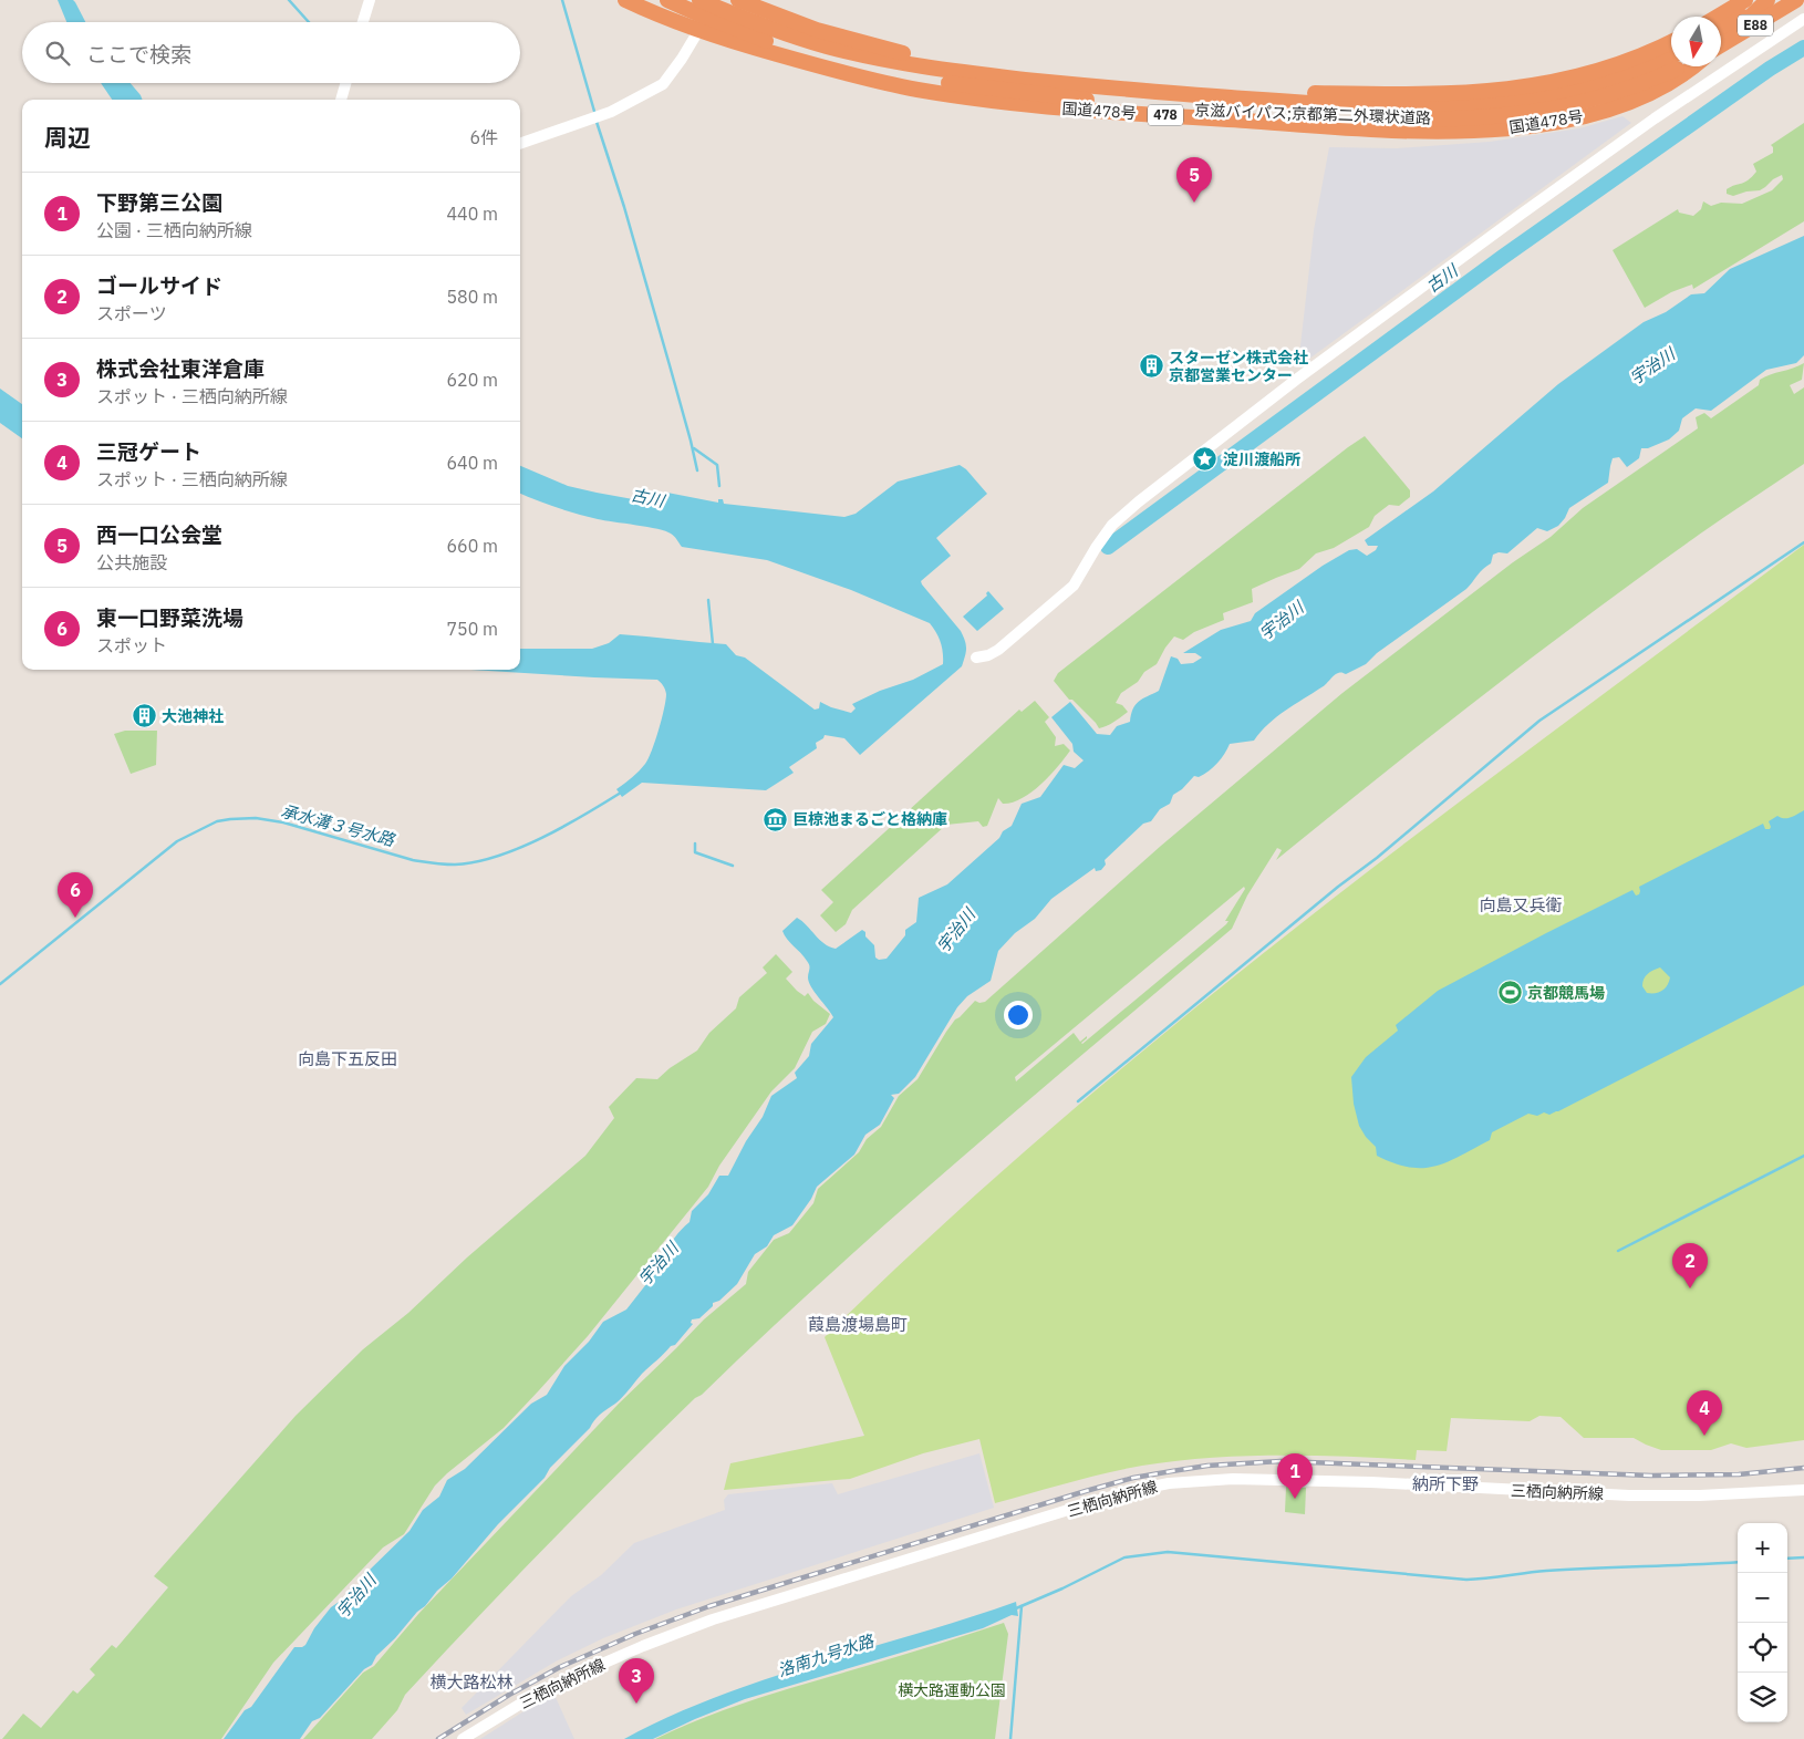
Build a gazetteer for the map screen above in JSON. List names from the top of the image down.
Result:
{
  "streets": {
    "highway": [
      "E88",
      "国道478号",
      "京滋バイパス;京都第二外環状道路",
      "478"
    ],
    "main road": ["三栖向納所線"]
  },
  "crossings": [
    ["国道478号", "京滋バイパス;京都第二外環状道路"]
  ],
  "districts": [
    "向島又兵衛",
    "向島下五反田",
    "葭島渡場島町",
    "納所下野",
    "横大路松林"
  ],
  "water": [
    "古川",
    "宇治川",
    "承水溝３号水路",
    "洛南九号水路"
  ],
  "parks": ["横大路運動公園"],
  "places": {
    "building": ["スターゼン株式会社 京都営業センター", "大池神社"],
    "place": ["淀川渡船所"],
    "museum": ["巨椋池まるごと格納庫"],
    "sports": ["京都競馬場"]
  },
  "north": "bottom",
  "page": {
    "search": "ここで検索",
    "heading": ["周辺", "6件"],
    "pins": [
      "5",
      "6",
      "2",
      "4",
      "1",
      "3"
    ],
    "list": [
      {
        "mark": "1",
        "name": "下野第三公園",
        "note": "公園 · 三栖向納所線",
        "value": "440 m"
      },
      {
        "mark": "2",
        "name": "ゴールサイド",
        "note": "スポーツ",
        "value": "580 m"
      },
      {
        "mark": "3",
        "name": "株式会社東洋倉庫",
        "note": "スポット · 三栖向納所線",
        "value": "620 m"
      },
      {
        "mark": "4",
        "name": "三冠ゲート",
        "note": "スポット · 三栖向納所線",
        "value": "640 m"
      },
      {
        "mark": "5",
        "name": "西一口公会堂",
        "note": "公共施設",
        "value": "660 m"
      },
      {
        "mark": "6",
        "name": "東一口野菜洗場",
        "note": "スポット",
        "value": "750 m"
      }
    ],
    "map_buttons": ["+", "−"]
  }
}
